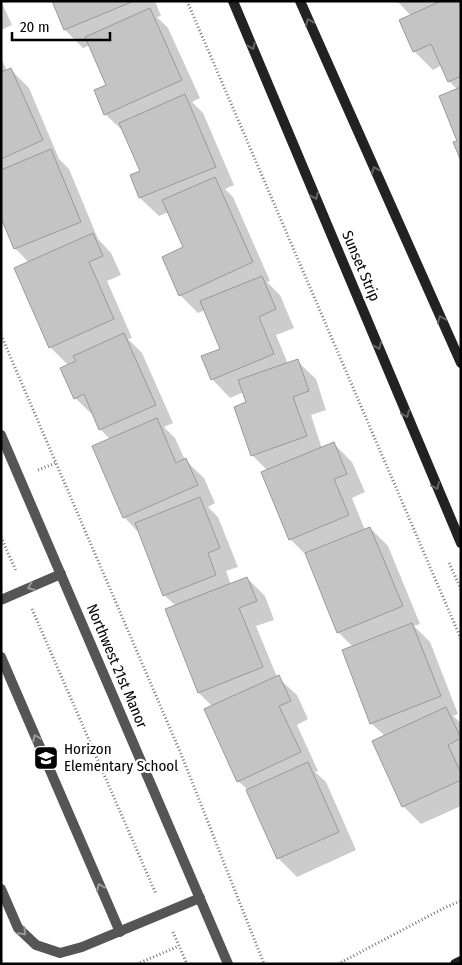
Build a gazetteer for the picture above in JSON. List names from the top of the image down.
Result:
{
  "streets": {
    "street": ["Sunset Strip", "Northwest 21st Manor"]
  },
  "places": {
    "school or university": ["Horizon Elementary School"]
  },
  "scale_bar": "20 m"
}
